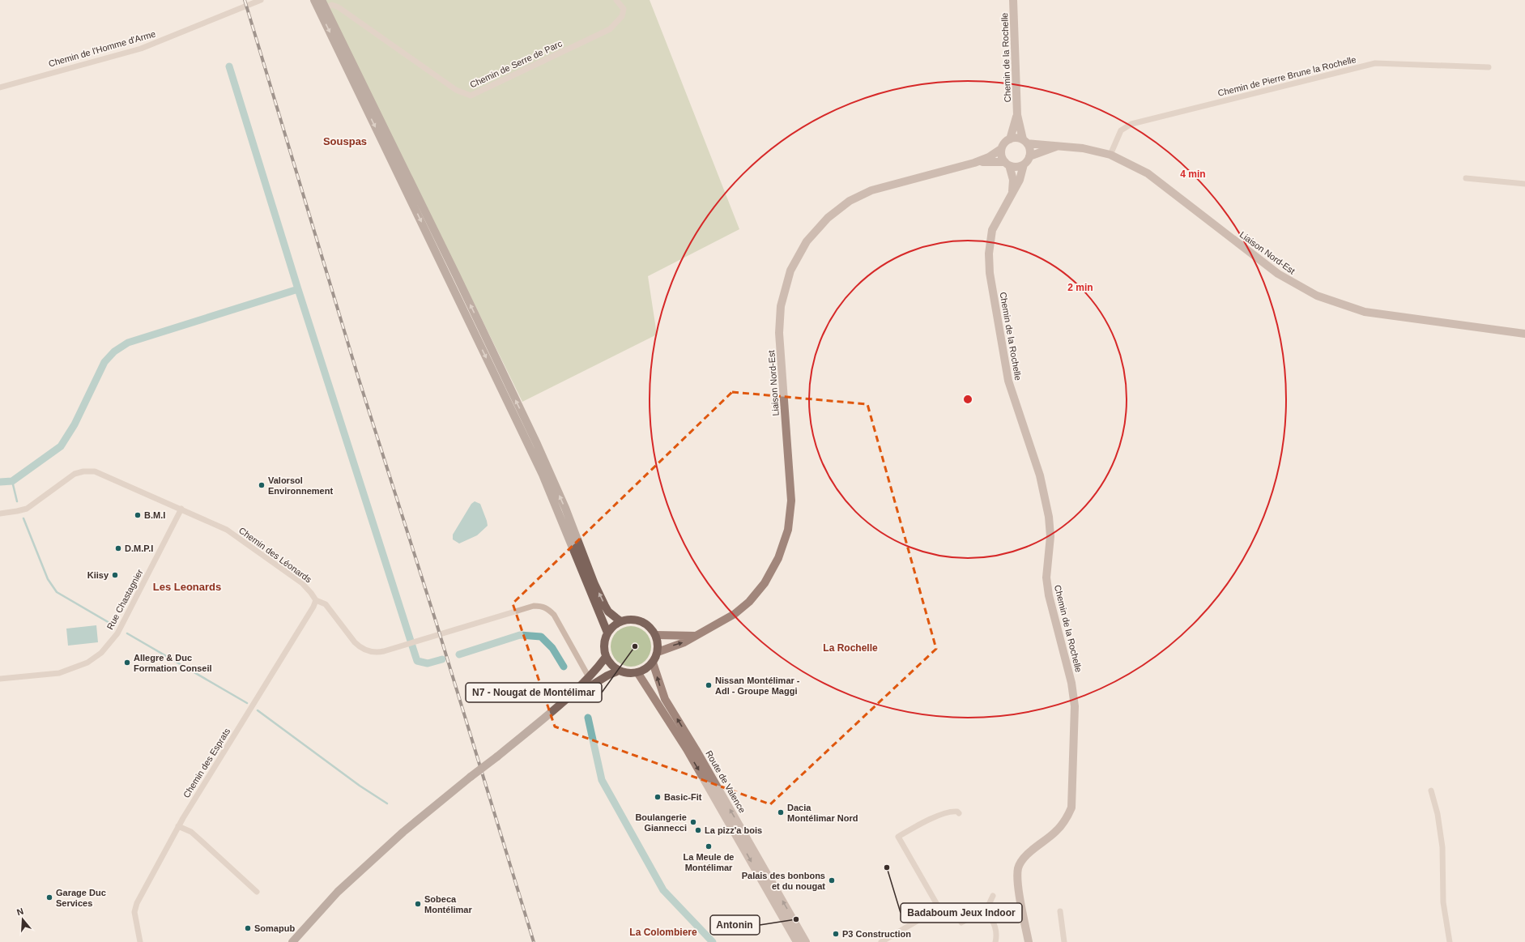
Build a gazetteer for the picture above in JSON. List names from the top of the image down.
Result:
{
  "streets": {
    "main road": ["Chemin de la Rochelle", "Liaison Nord-Est", "Route de Valence"],
    "street": [
      "Chemin de l'Homme d'Arme",
      "Chemin de Serre de Parc",
      "Chemin de Pierre Brune la Rochelle",
      "Chemin des Léonards",
      "Rue Chastagnier",
      "Chemin des Esprats"
    ]
  },
  "crossings": [
    ["Chemin de la Rochelle", "Liaison Nord-Est"],
    ["Chemin de Pierre Brune la Rochelle", "Liaison Nord-Est"],
    ["Liaison Nord-Est", "Route de Valence"],
    ["Chemin des Léonards", "Rue Chastagnier"],
    ["Chemin des Léonards", "Chemin des Esprats"]
  ],
  "districts": [
    "Souspas",
    "Les Leonards",
    "La Rochelle",
    "La Colombiere"
  ],
  "places": [
    "Valorsol Environnement",
    "B.M.I",
    "D.M.P.I",
    "Kiisy",
    "N7 - Nougat de Montélimar",
    "Allegre & Duc Formation Conseil",
    "Nissan Montélimar - Adl - Groupe Maggi",
    "Basic-Fit",
    "Dacia Montélimar Nord",
    "Boulangerie Giannecci",
    "La pizz'a bois",
    "La Meule de Montélimar",
    "Badaboum Jeux Indoor",
    "Palais des bonbons et du nougat",
    "Garage Duc Services",
    "Sobeca Montélimar",
    "Antonin",
    "Somapub",
    "P3 Construction"
  ],
  "north": "top",
  "rings": ["4 min", "2 min"]
}
